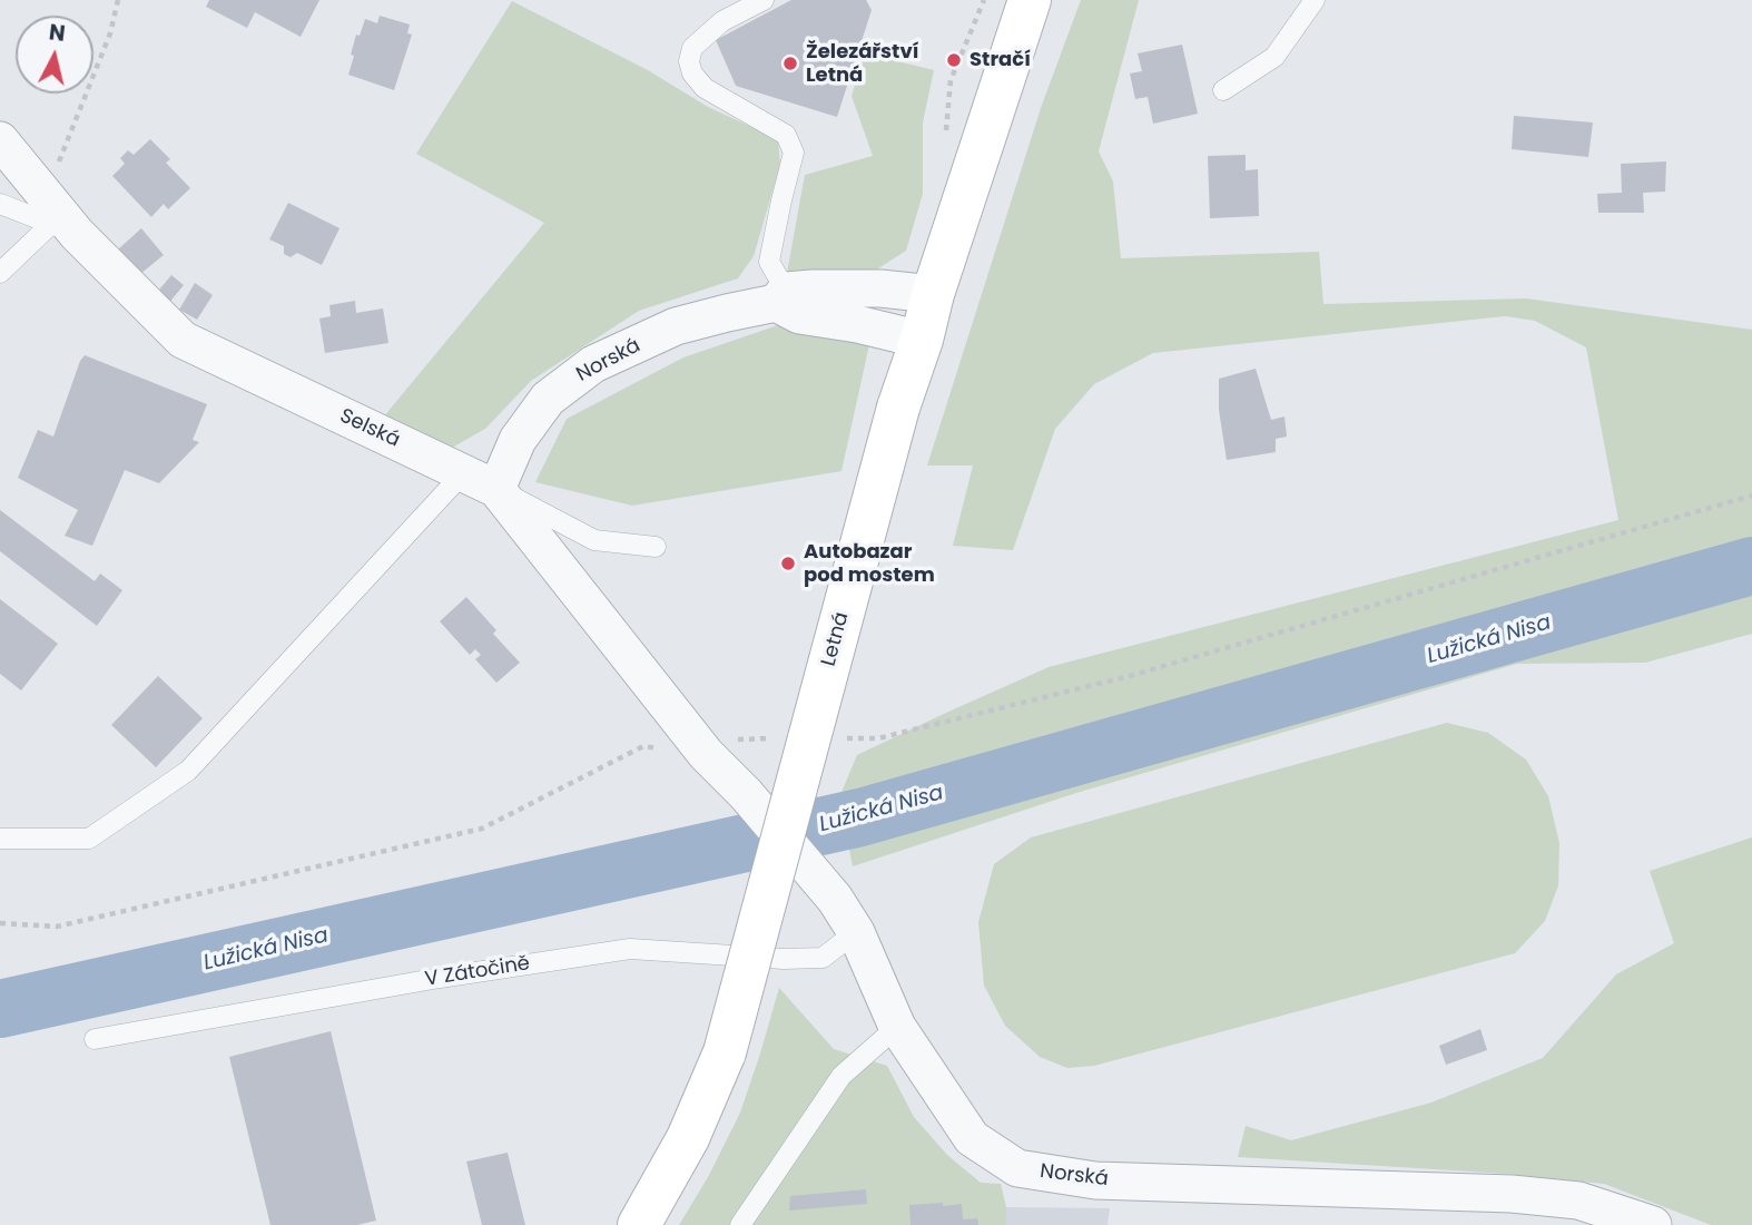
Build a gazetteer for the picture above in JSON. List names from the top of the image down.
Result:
{
  "streets": {
    "street": ["Norská", "Selská", "Letná"],
    "lane": ["V Zátočině"]
  },
  "crossings": [
    ["Norská", "Selská"],
    ["Norská", "Letná"],
    ["Norská", "V Zátočině"]
  ],
  "water": ["Lužická Nisa"],
  "places": ["Stračí", "Železářství Letná", "Autobazar pod mostem"],
  "north": "top"
}
